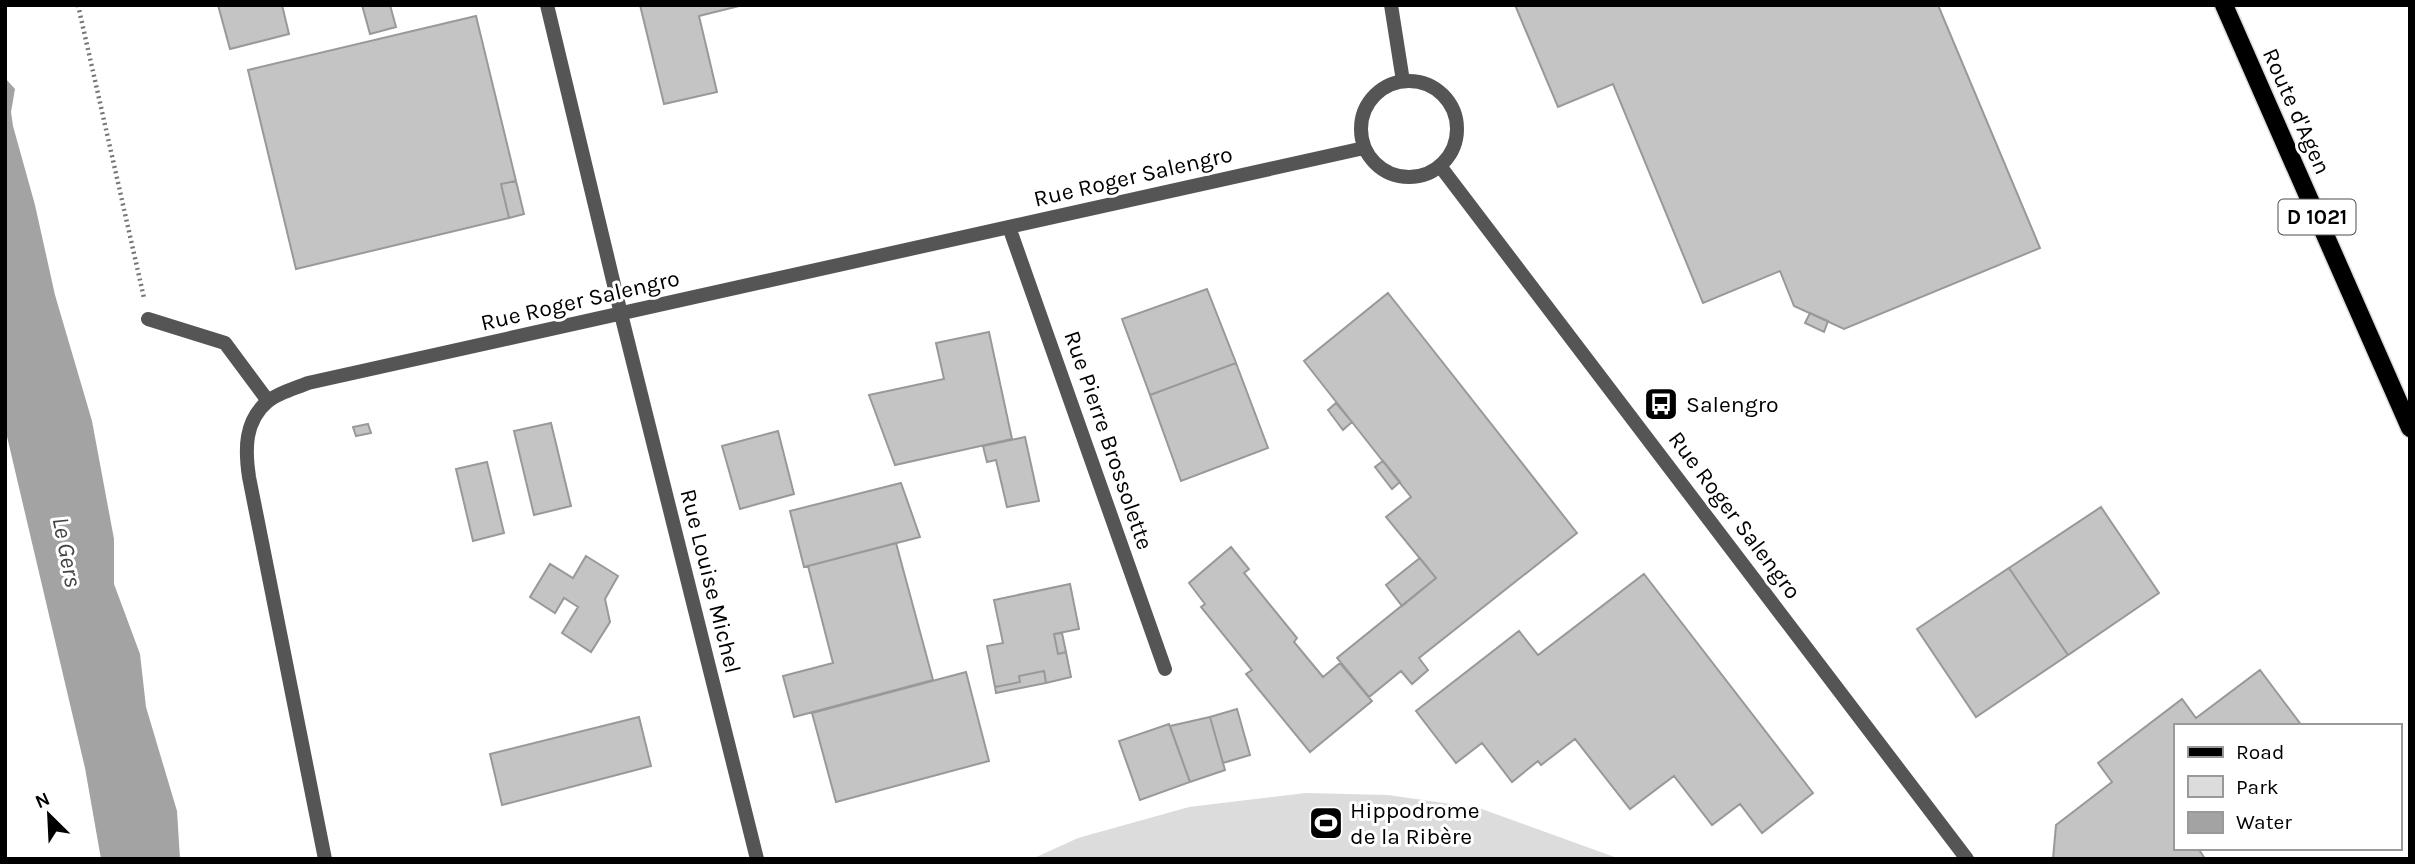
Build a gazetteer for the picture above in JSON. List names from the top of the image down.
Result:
{
  "streets": {
    "main road": ["Route d'Agen", "D 1021"],
    "street": ["Rue Roger Salengro", "Rue Pierre Brossolette", "Rue Louise Michel"]
  },
  "crossings": [
    ["Rue Roger Salengro", "Rue Pierre Brossolette"],
    ["Rue Roger Salengro", "Rue Louise Michel"]
  ],
  "water": ["Le Gers"],
  "places": {
    "bus stop": ["Salengro"],
    "sports": ["Hippodrome de la Ribère"]
  },
  "legend": ["Road", "Park", "Water"],
  "north": "top left"
}
